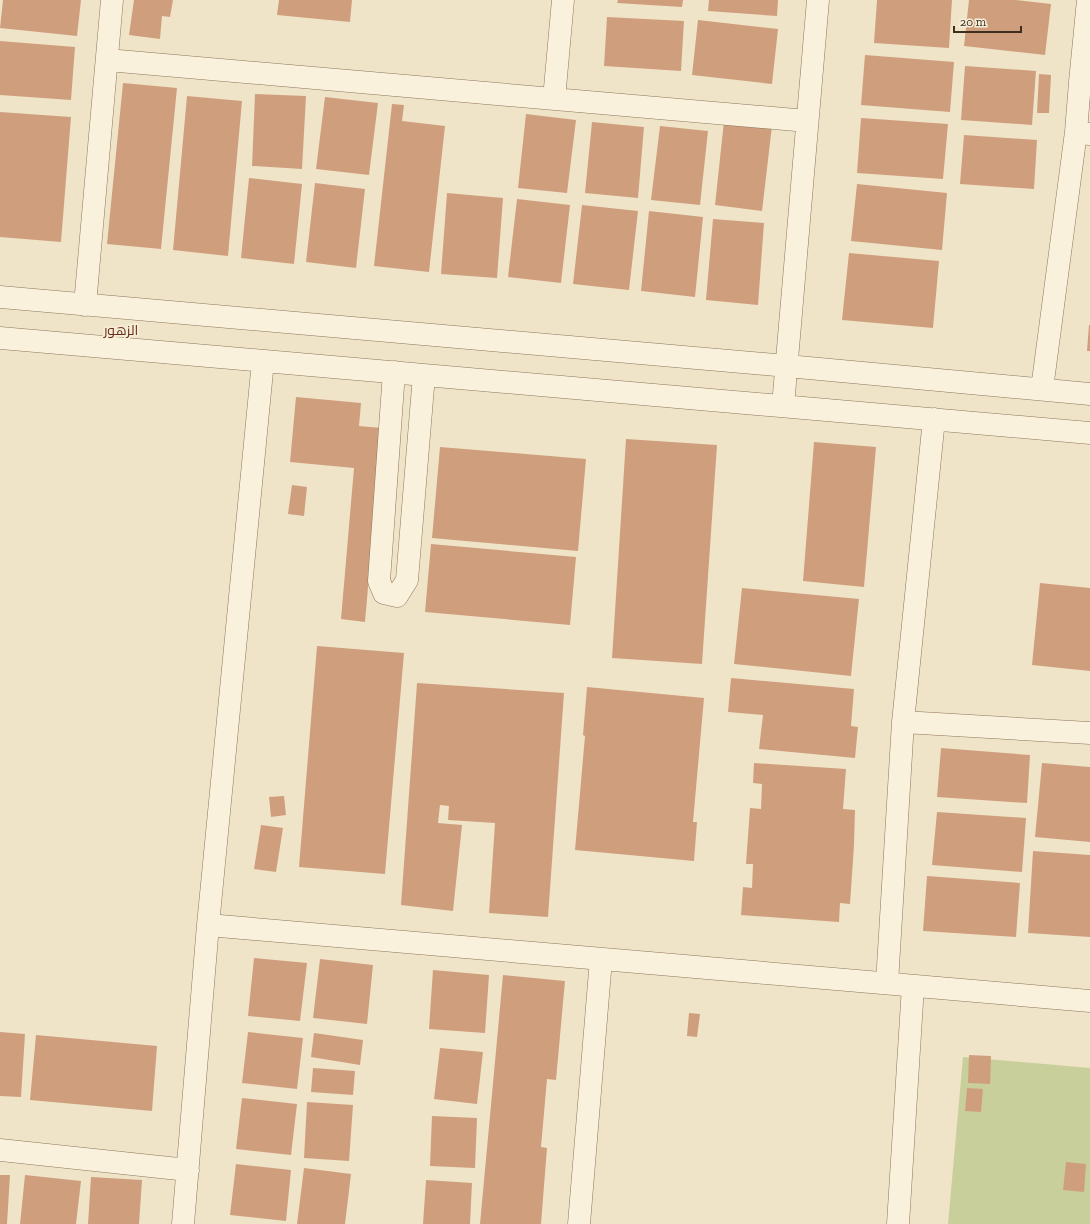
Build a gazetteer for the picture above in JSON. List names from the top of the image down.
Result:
{
  "districts": ["الزهور"],
  "scale_bar": "20 m"
}
